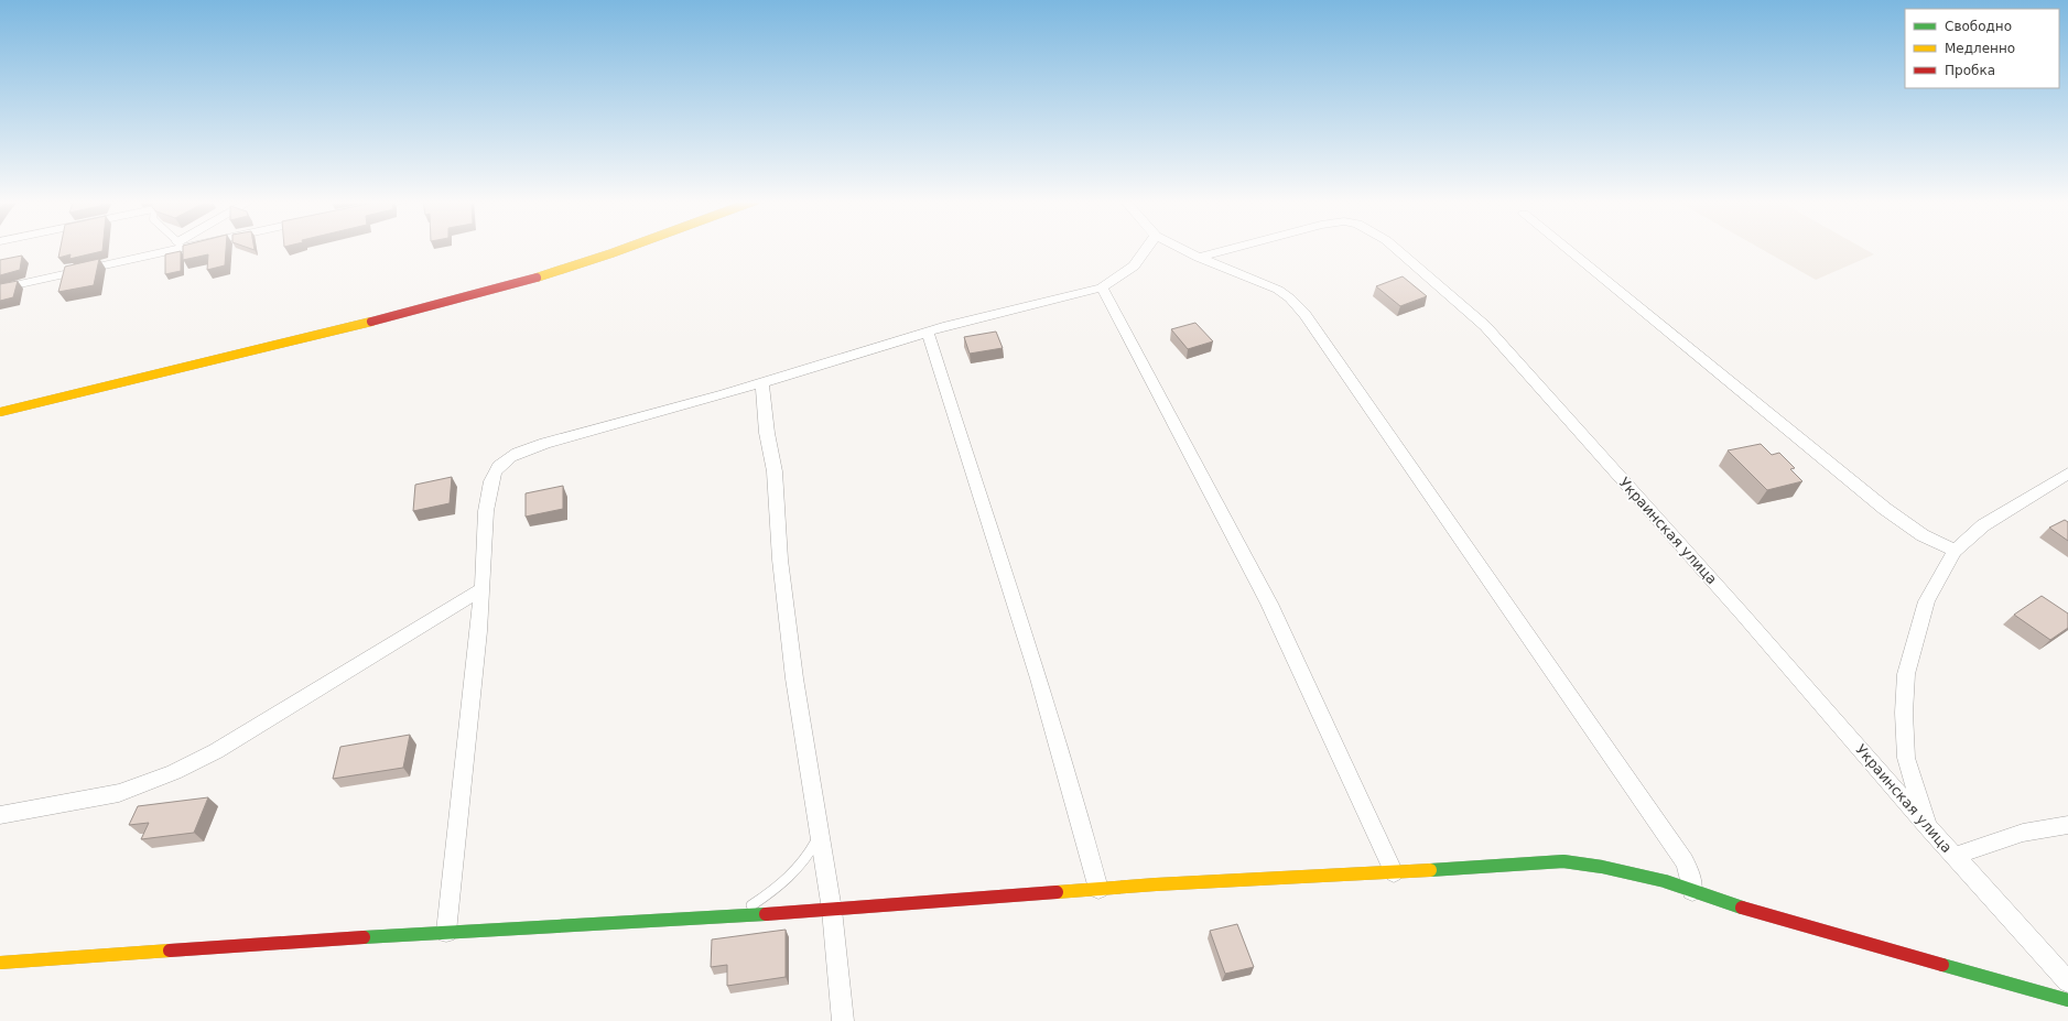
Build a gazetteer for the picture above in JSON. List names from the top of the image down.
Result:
{
  "streets": {
    "street": ["Украинская улица"]
  },
  "legend": ["Свободно", "Медленно", "Пробка"]
}
